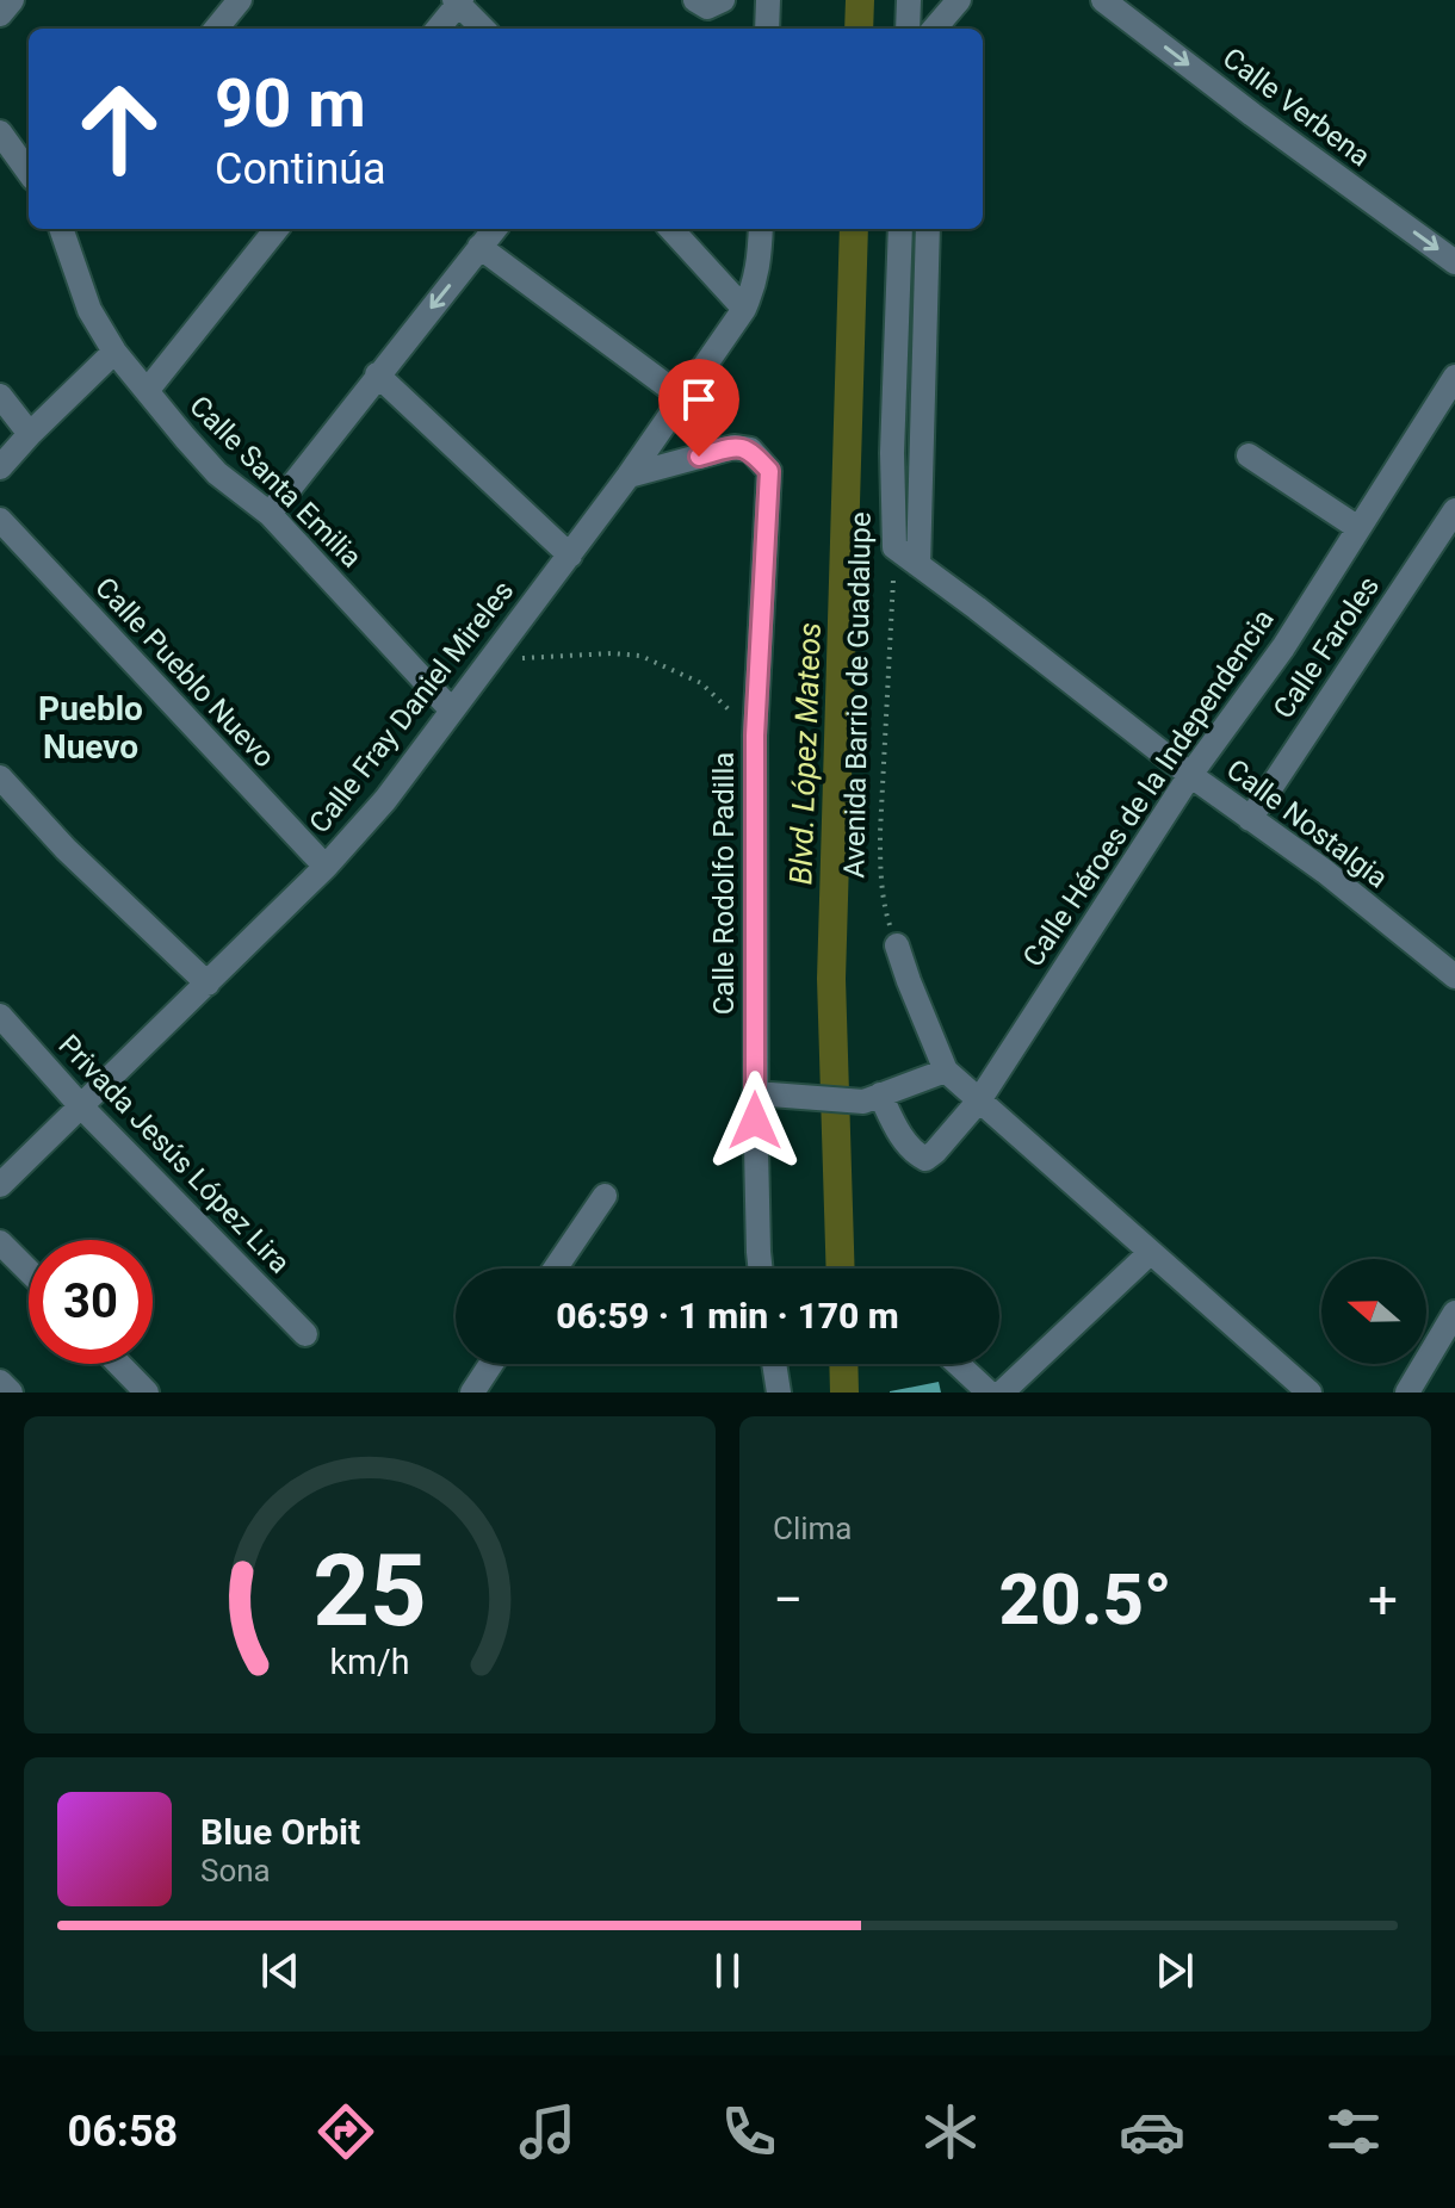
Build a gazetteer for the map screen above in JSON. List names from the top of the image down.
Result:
{
  "streets": {
    "street": [
      "Calle Verbena",
      "Calle Santa Emilia",
      "Calle Faroles",
      "Calle Pueblo Nuevo",
      "Avenida Barrio de Guadalupe",
      "Calle Fray Daniel Mireles",
      "Calle Héroes de la Independencia",
      "Calle Nostalgia",
      "Calle Rodolfo Padilla",
      "Privada Jesús López Lira"
    ]
  },
  "crossings": [
    ["Calle Santa Emilia", "Calle Fray Daniel Mireles"],
    ["Calle Faroles", "Calle Nostalgia"],
    ["Calle Pueblo Nuevo", "Calle Fray Daniel Mireles"],
    ["Avenida Barrio de Guadalupe", "Calle Nostalgia"],
    ["Calle Fray Daniel Mireles", "Calle Rodolfo Padilla"],
    ["Calle Fray Daniel Mireles", "Privada Jesús López Lira"],
    ["Calle Héroes de la Independencia", "Calle Nostalgia"]
  ],
  "one_way": ["Calle Verbena"],
  "districts": ["Pueblo Nuevo"],
  "water": ["Blvd. López Mateos"],
  "north": "left",
  "page": {
    "turn": ["90 m", "Continúa"],
    "limit": "30",
    "trip": "06:59 · 1 min · 170 m",
    "tile": "Clima",
    "heat": ["−", "20.5°", "+"],
    "song": ["Blue Orbit", "Sona"],
    "tabs": "06:58",
    "gauge": ["25", "km/h"]
  }
}
